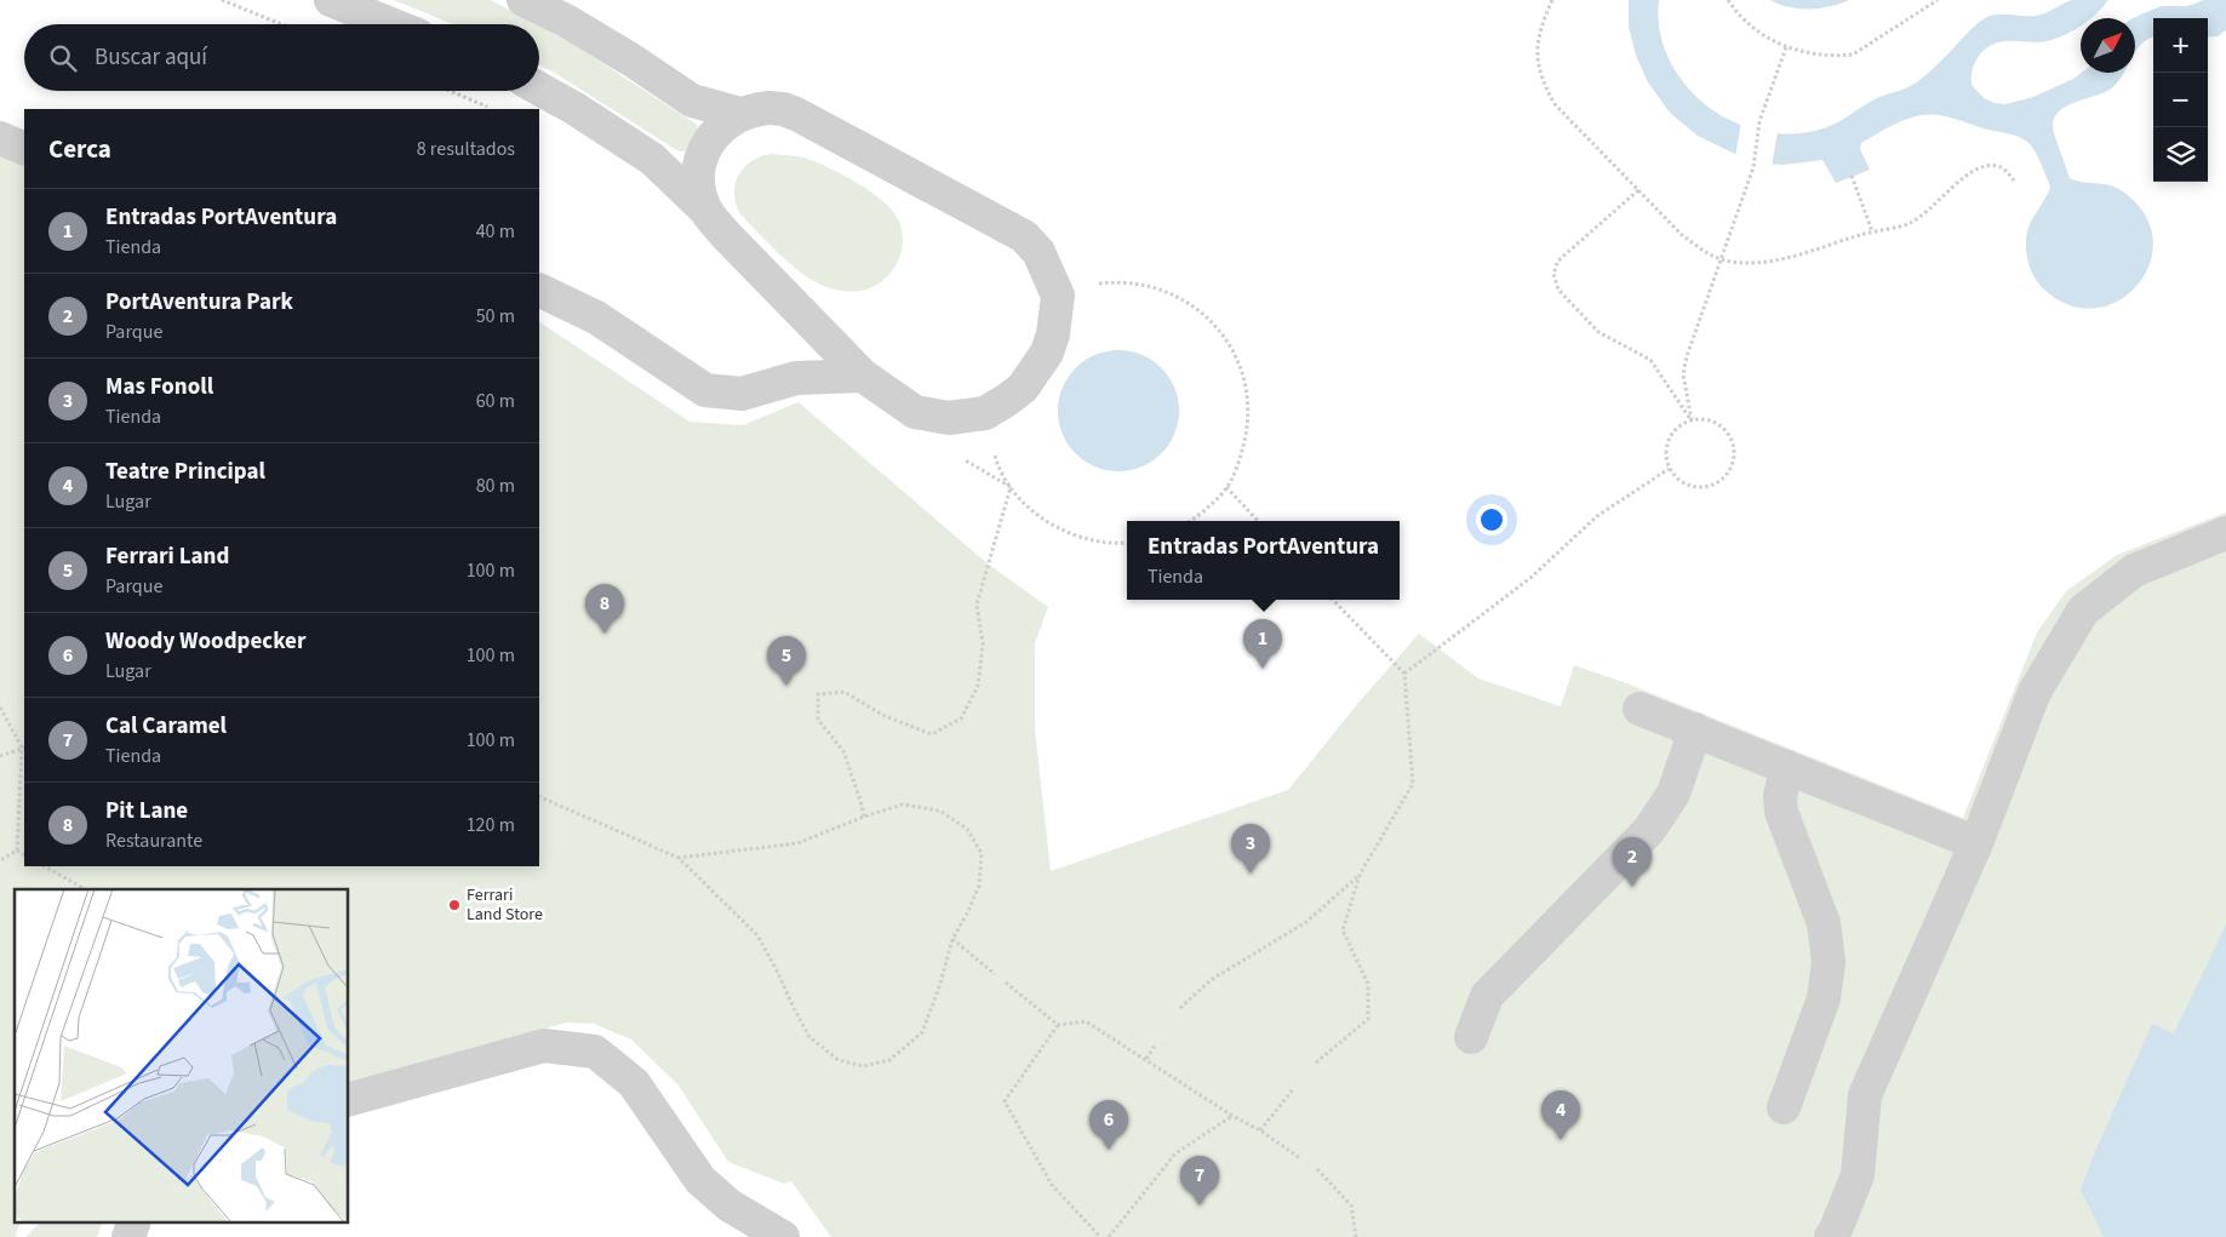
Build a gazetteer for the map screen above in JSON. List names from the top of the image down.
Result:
{
  "places": ["Ferrari Land Store"],
  "north": "top right",
  "page": {
    "map_buttons": ["+", "−"],
    "search": "Buscar aquí",
    "heading": ["Cerca", "8 resultados"],
    "list": [
      {
        "mark": "1",
        "name": "Entradas PortAventura",
        "note": "Tienda",
        "value": "40 m"
      },
      {
        "mark": "2",
        "name": "PortAventura Park",
        "note": "Parque",
        "value": "50 m"
      },
      {
        "mark": "3",
        "name": "Mas Fonoll",
        "note": "Tienda",
        "value": "60 m"
      },
      {
        "mark": "4",
        "name": "Teatre Principal",
        "note": "Lugar",
        "value": "80 m"
      },
      {
        "mark": "5",
        "name": "Ferrari Land",
        "note": "Parque",
        "value": "100 m"
      },
      {
        "mark": "6",
        "name": "Woody Woodpecker",
        "note": "Lugar",
        "value": "100 m"
      },
      {
        "mark": "7",
        "name": "Cal Caramel",
        "note": "Tienda",
        "value": "100 m"
      },
      {
        "mark": "8",
        "name": "Pit Lane",
        "note": "Restaurante",
        "value": "120 m"
      }
    ],
    "popup": ["Entradas PortAventura", "Tienda"],
    "pins": [
      "8",
      "1",
      "5",
      "3",
      "2",
      "4",
      "6",
      "7"
    ]
  }
}
